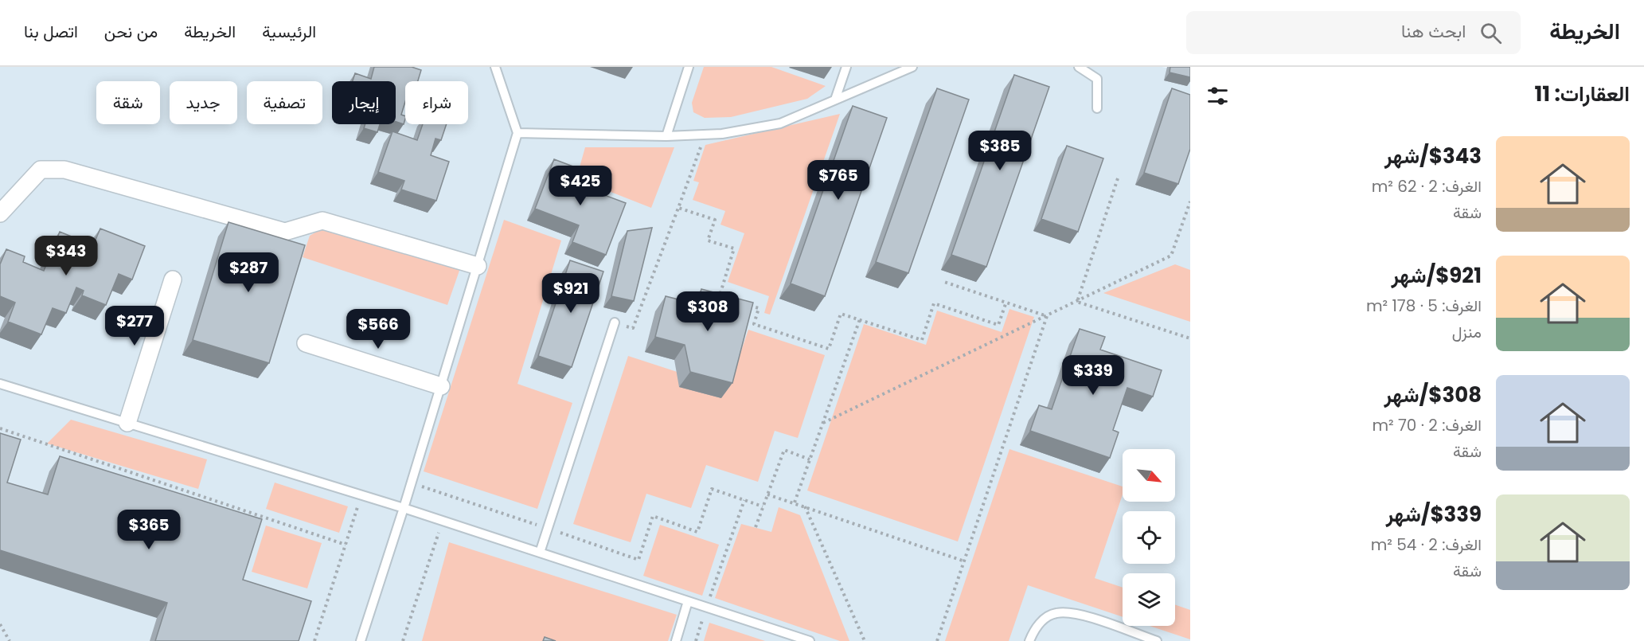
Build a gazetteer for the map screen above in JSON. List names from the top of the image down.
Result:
{
  "north": "bottom right",
  "page": {
    "header": "الخريطة",
    "search": "ابحث هنا",
    "nav": [
      "الرئيسية",
      "الخريطة",
      "من نحن",
      "اتصل بنا"
    ],
    "heading": "العقارات: 11",
    "chip": [
      "شراء",
      "إيجار",
      "تصفية",
      "جديد",
      "شقة"
    ],
    "list": [
      {
        "name": "$343/شهر",
        "note": "الغرف: 2 · 62 m² · شقة"
      },
      {
        "name": "$921/شهر",
        "note": "الغرف: 5 · 178 m² · منزل"
      },
      {
        "name": "$308/شهر",
        "note": "الغرف: 2 · 70 m² · شقة"
      },
      {
        "name": "$339/شهر",
        "note": "الغرف: 2 · 54 m² · شقة"
      }
    ],
    "price": [
      "$385",
      "$765",
      "$425",
      "$343",
      "$287",
      "$921",
      "$308",
      "$277",
      "$566",
      "$339",
      "$365"
    ]
  }
}
